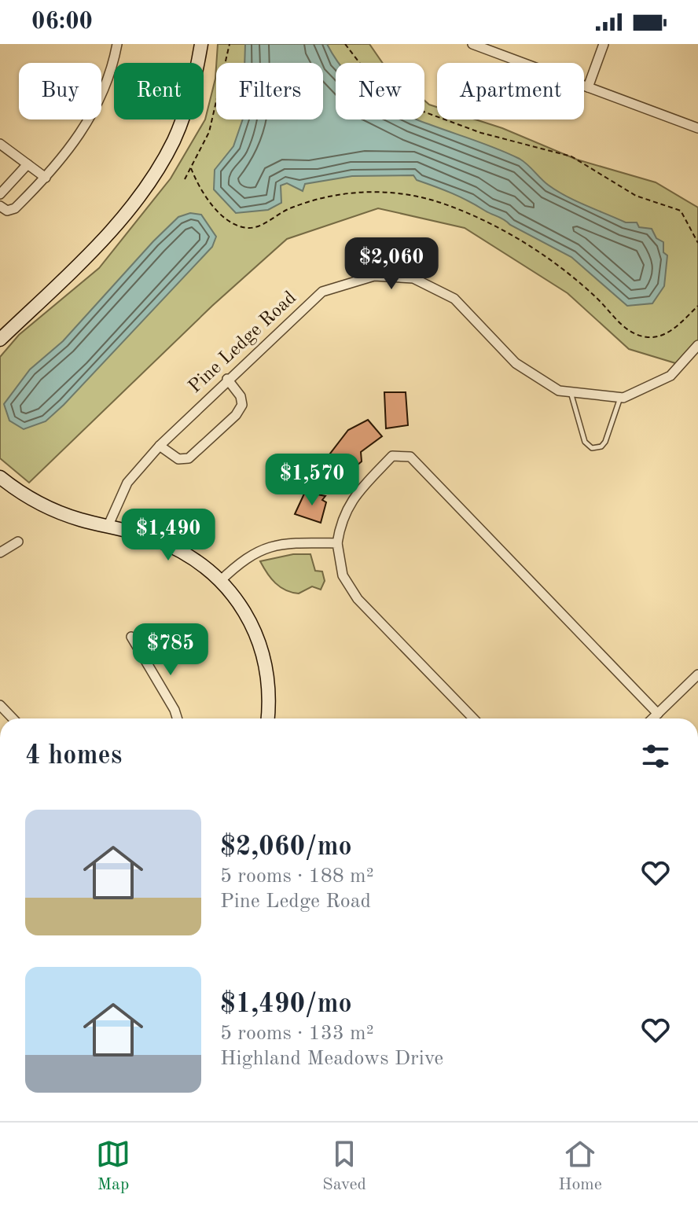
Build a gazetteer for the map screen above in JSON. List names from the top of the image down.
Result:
{
  "streets": {
    "street": ["Pine Ledge Road"]
  },
  "page": {
    "status": "06:00",
    "chip": [
      "Buy",
      "Rent",
      "Filters",
      "New",
      "Apartment"
    ],
    "price": [
      "$2,060",
      "$1,570",
      "$1,490",
      "$785"
    ],
    "heading": "4 homes",
    "list": [
      {
        "name": "$2,060/mo",
        "note": "5 rooms · 188 m² · Pine Ledge Road"
      },
      {
        "name": "$1,490/mo",
        "note": "5 rooms · 133 m² · Highland Meadows Drive"
      }
    ],
    "tabs": ["Map", "Saved", "Home"]
  }
}
